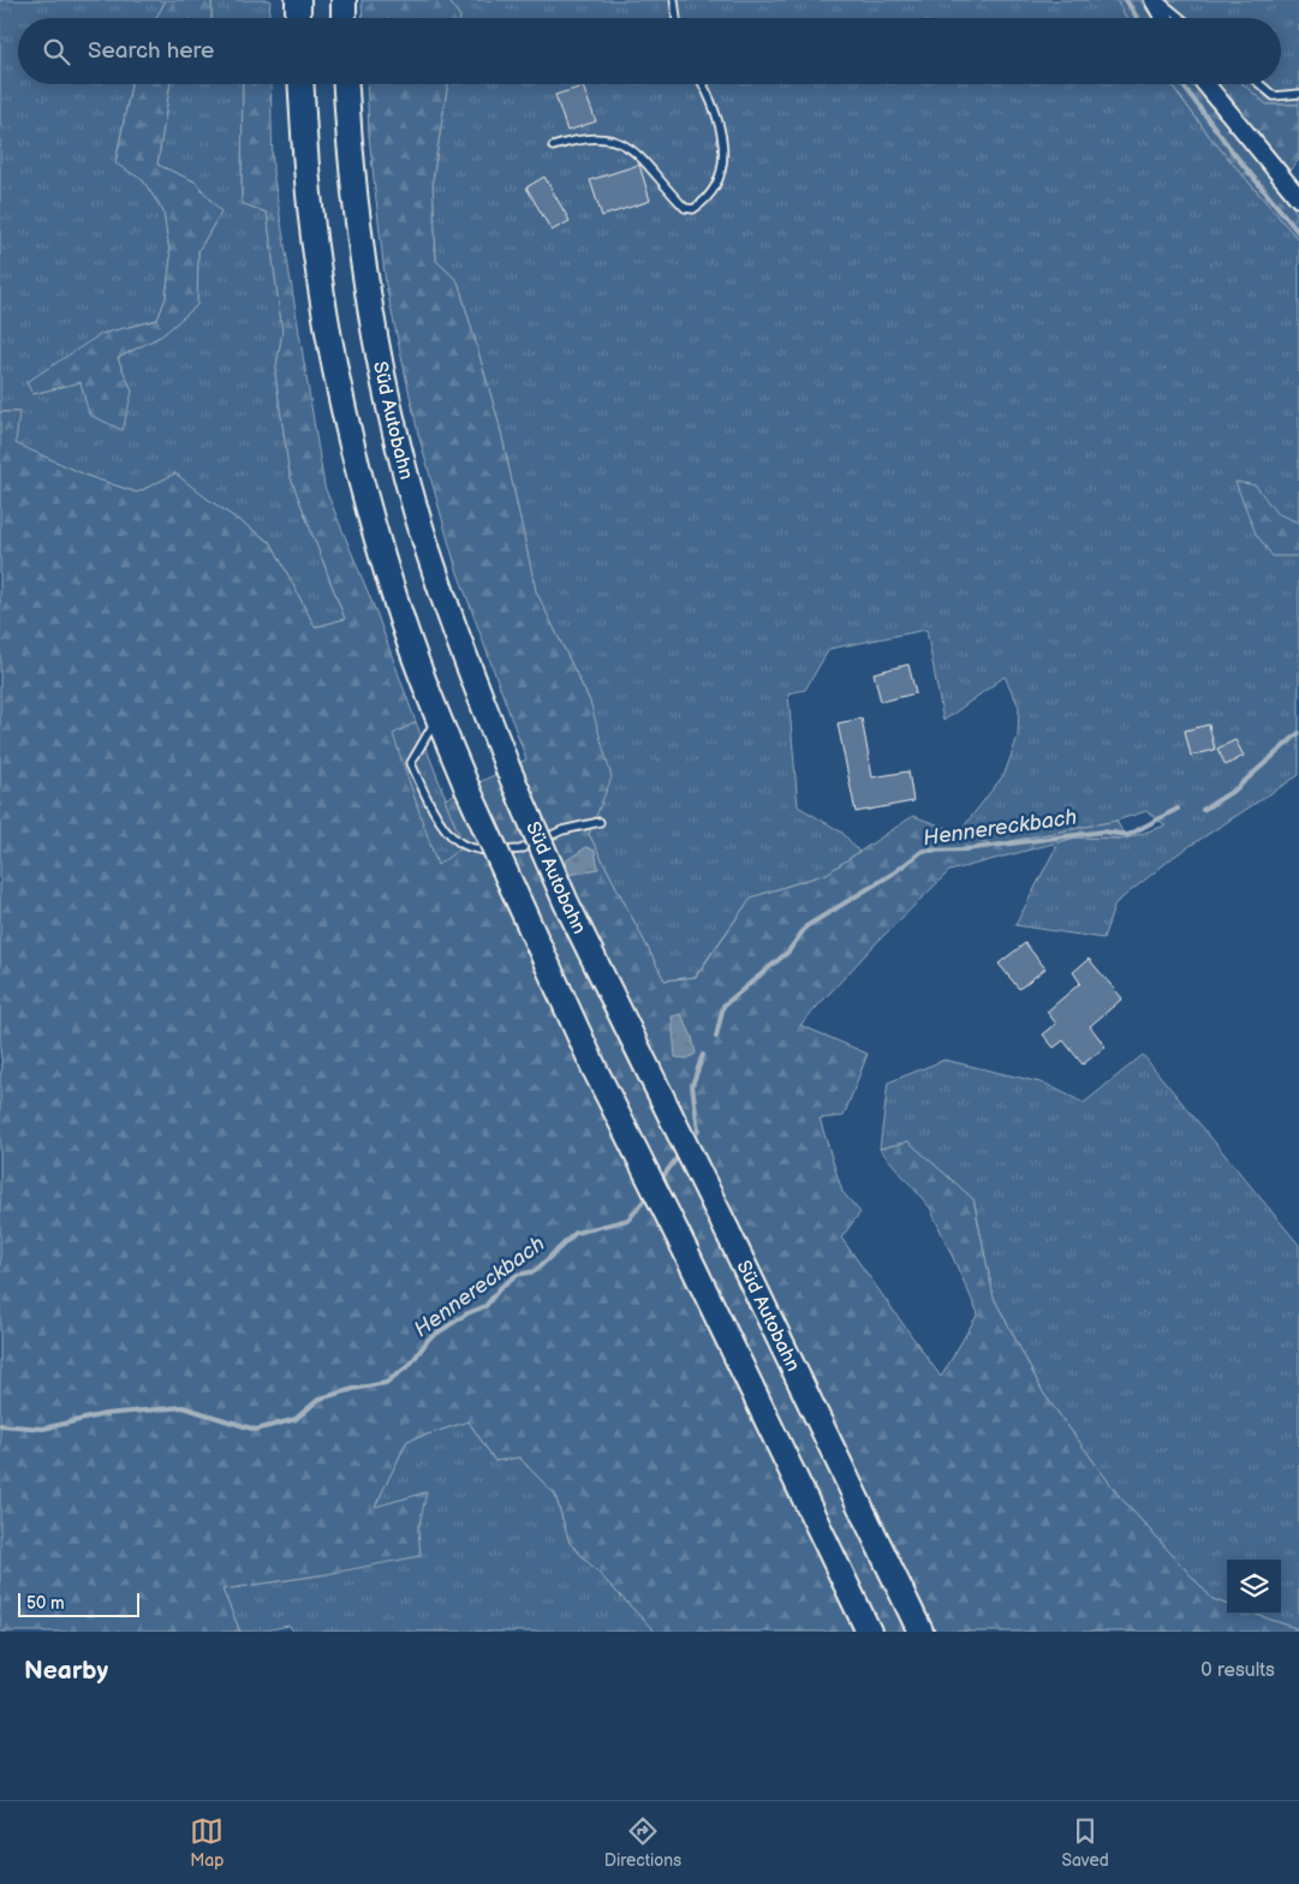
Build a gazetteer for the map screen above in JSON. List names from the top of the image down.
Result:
{
  "streets": {
    "highway": ["Süd Autobahn"]
  },
  "water": ["Hennereckbach"],
  "scale_bar": "50 m",
  "page": {
    "search": "Search here",
    "scale": "50 m",
    "heading": ["Nearby", "0 results"],
    "nav": ["Map", "Directions", "Saved"]
  }
}
